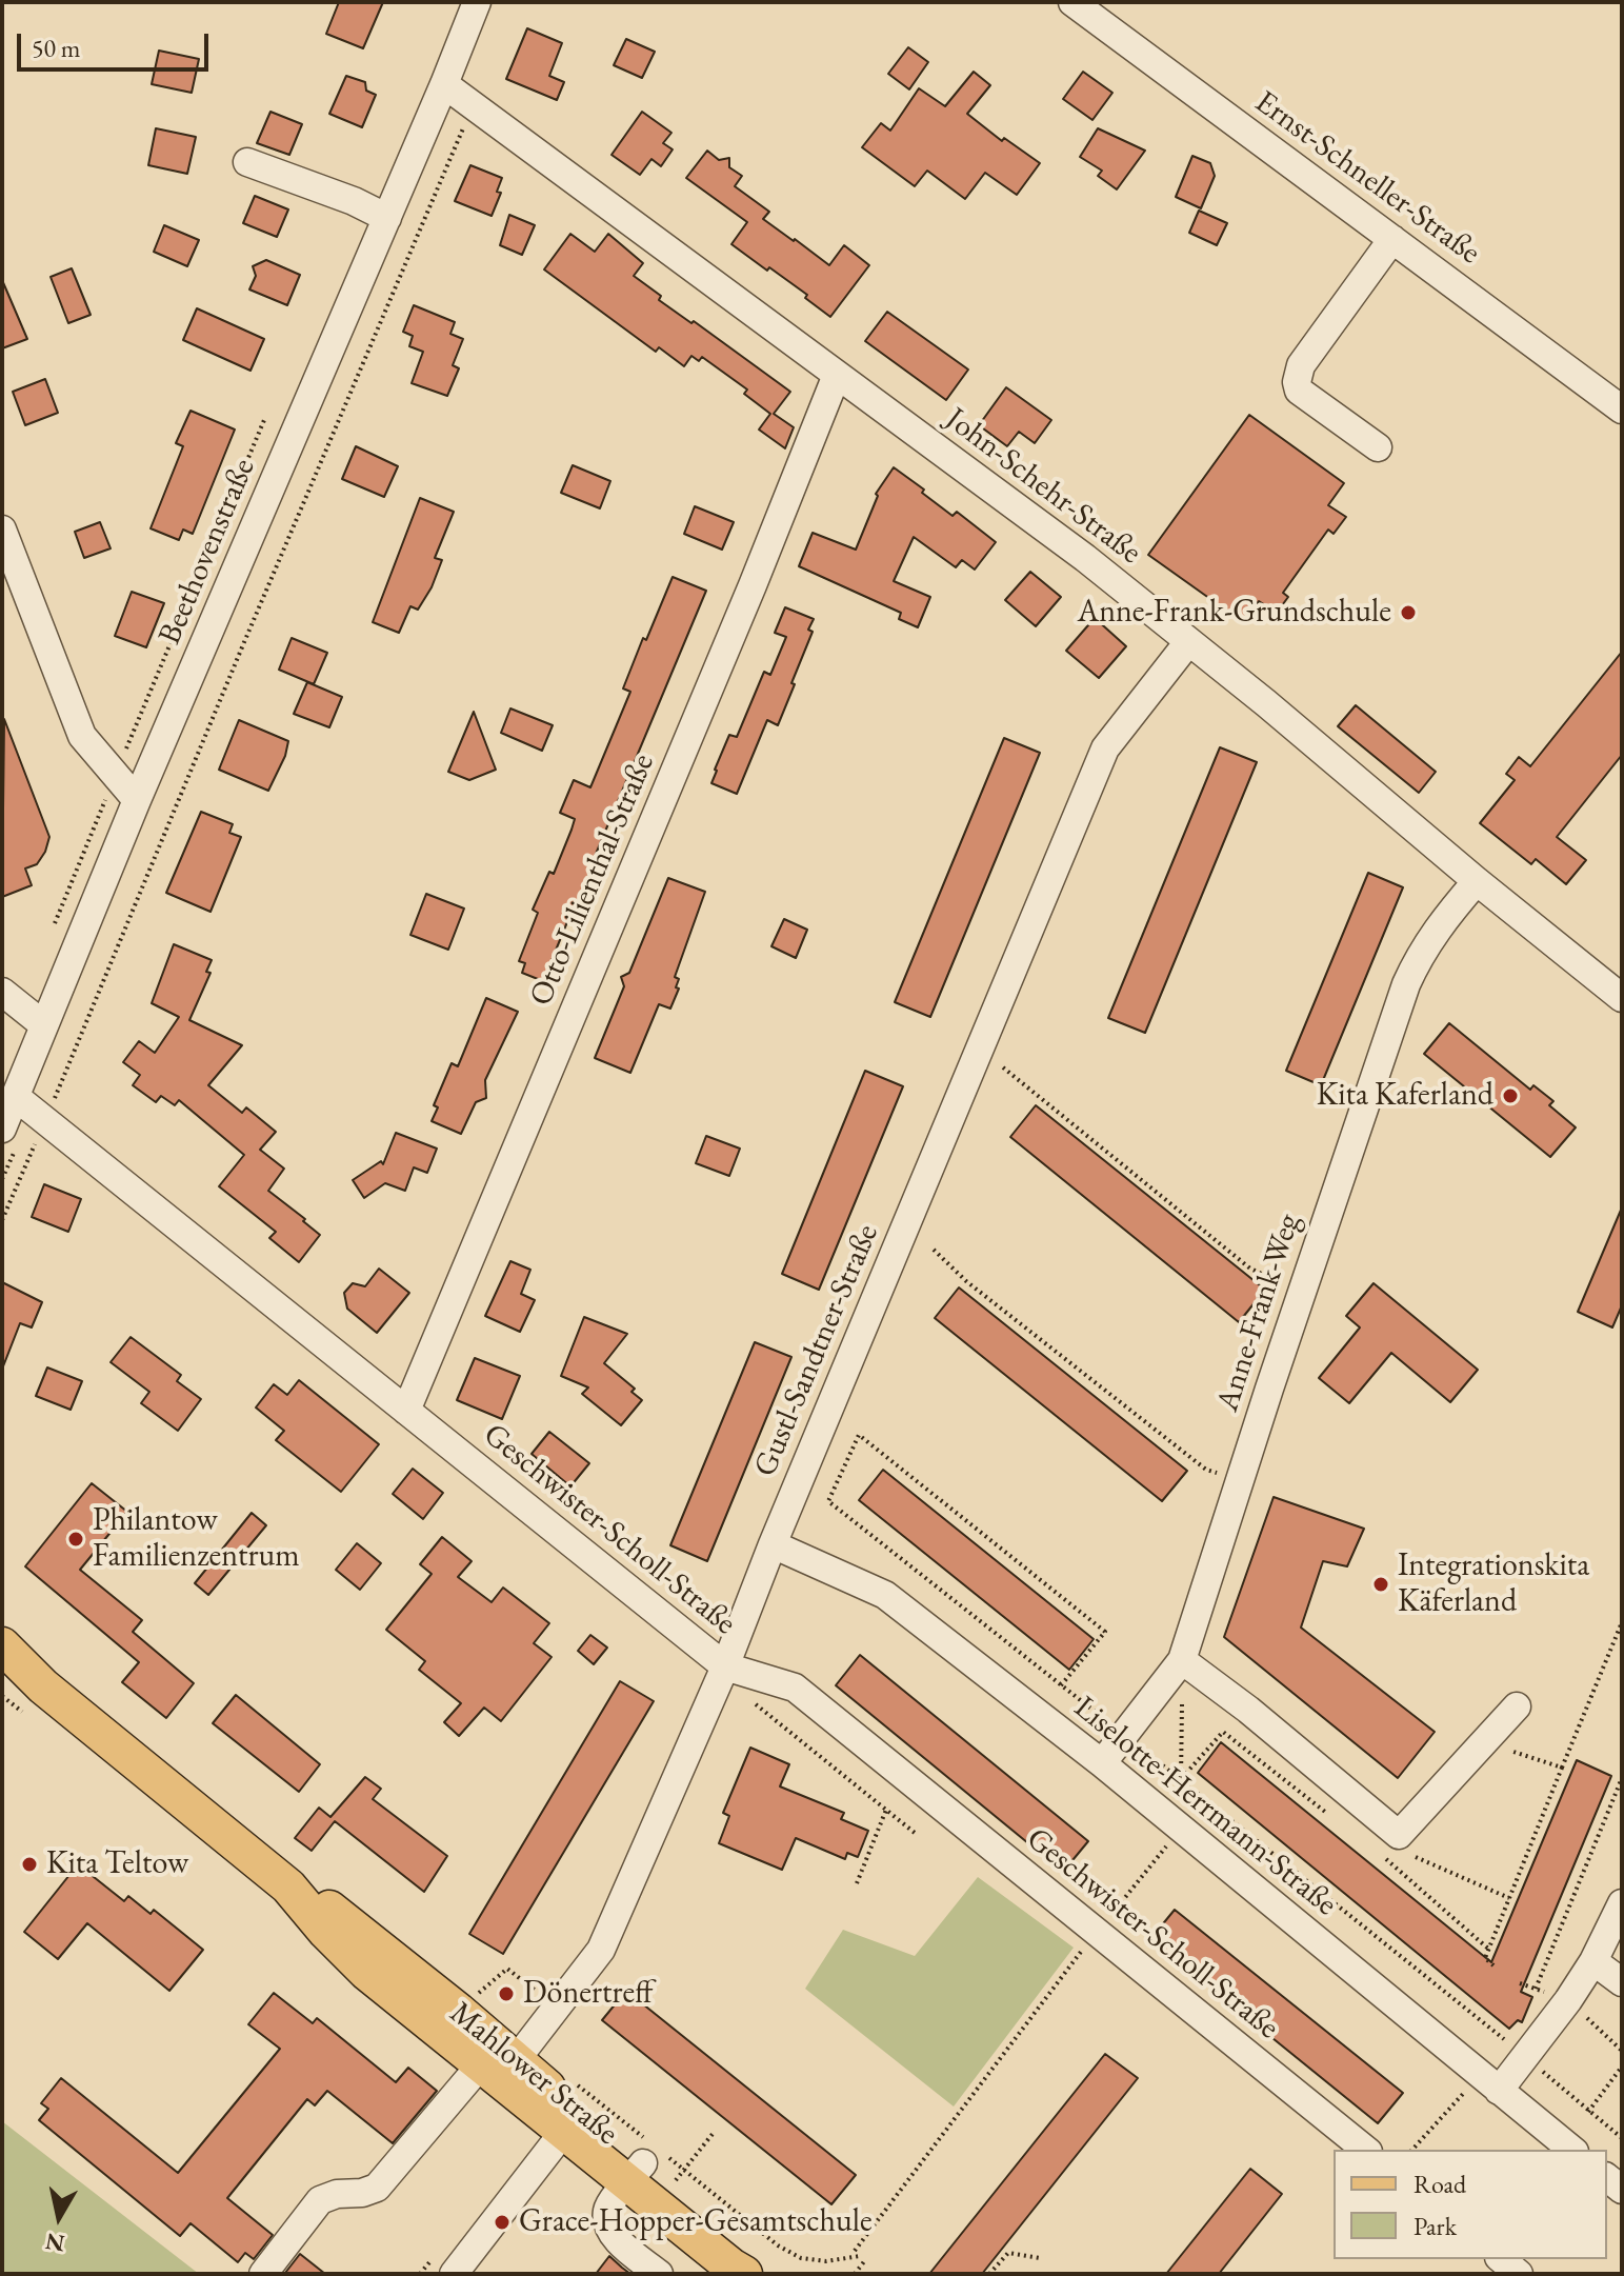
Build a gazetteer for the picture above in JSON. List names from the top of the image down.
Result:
{
  "streets": {
    "main road": ["Mahlower Straße"],
    "street": [
      "Ernst-Schneller-Straße",
      "John-Schehr-Straße",
      "Beethovenstraße",
      "Otto-Lilienthal-Straße",
      "Anne-Frank-Weg",
      "Gustl-Sandtner-Straße",
      "Geschwister-Scholl-Straße",
      "Liselotte-Herrmann-Straße"
    ]
  },
  "crossings": [
    ["John-Schehr-Straße", "Beethovenstraße"],
    ["John-Schehr-Straße", "Otto-Lilienthal-Straße"],
    ["John-Schehr-Straße", "Anne-Frank-Weg"],
    ["John-Schehr-Straße", "Gustl-Sandtner-Straße"],
    ["Beethovenstraße", "Geschwister-Scholl-Straße"],
    ["Otto-Lilienthal-Straße", "Geschwister-Scholl-Straße"],
    ["Anne-Frank-Weg", "Liselotte-Herrmann-Straße"],
    ["Gustl-Sandtner-Straße", "Geschwister-Scholl-Straße"],
    ["Gustl-Sandtner-Straße", "Liselotte-Herrmann-Straße"],
    ["Gustl-Sandtner-Straße", "Mahlower Straße"]
  ],
  "places": [
    "Anne-Frank-Grundschule",
    "Kita Kaferland",
    "Philantow Familienzentrum",
    "Integrationskita Käferland",
    "Kita Teltow",
    "Dönertreff",
    "Grace-Hopper-Gesamtschule"
  ],
  "legend": ["Road", "Park"],
  "scale_bar": "50 m",
  "north": "bottom"
}
